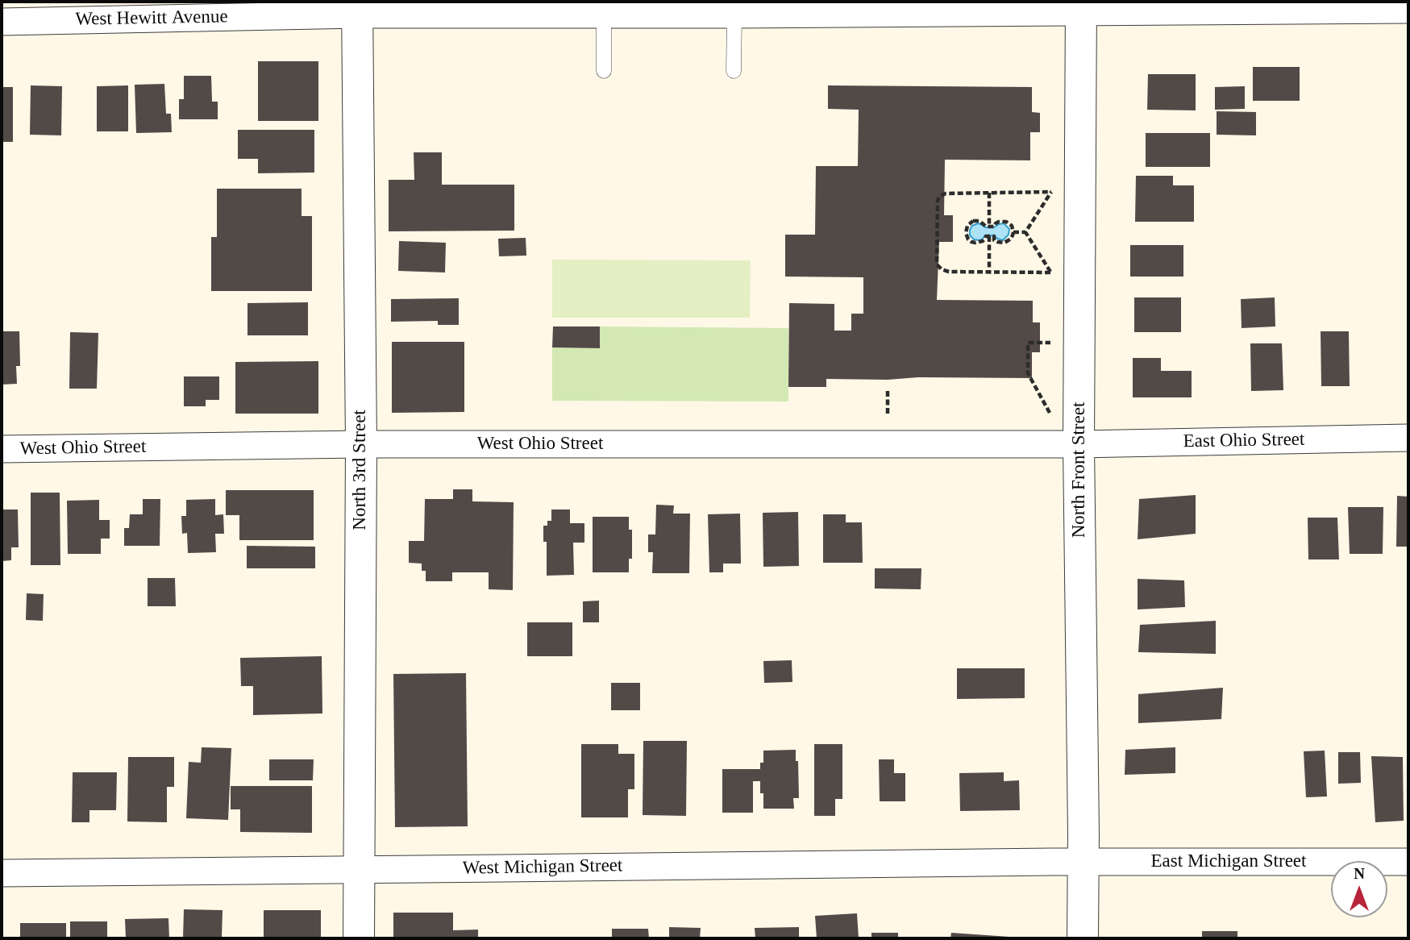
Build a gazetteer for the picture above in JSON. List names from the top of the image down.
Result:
{
  "streets": {
    "street": [
      "West Hewitt Avenue",
      "East Ohio Street",
      "West Ohio Street",
      "North 3rd Street",
      "North Front Street",
      "East Michigan Street",
      "West Michigan Street"
    ]
  },
  "crossings": [
    ["West Hewitt Avenue", "North 3rd Street"],
    ["West Hewitt Avenue", "North Front Street"],
    ["East Ohio Street", "West Ohio Street"],
    ["East Ohio Street", "North Front Street"],
    ["West Ohio Street", "North 3rd Street"],
    ["West Ohio Street", "North Front Street"],
    ["North 3rd Street", "West Michigan Street"],
    ["North Front Street", "East Michigan Street"],
    ["North Front Street", "West Michigan Street"],
    ["East Michigan Street", "West Michigan Street"]
  ],
  "north": "top"
}
